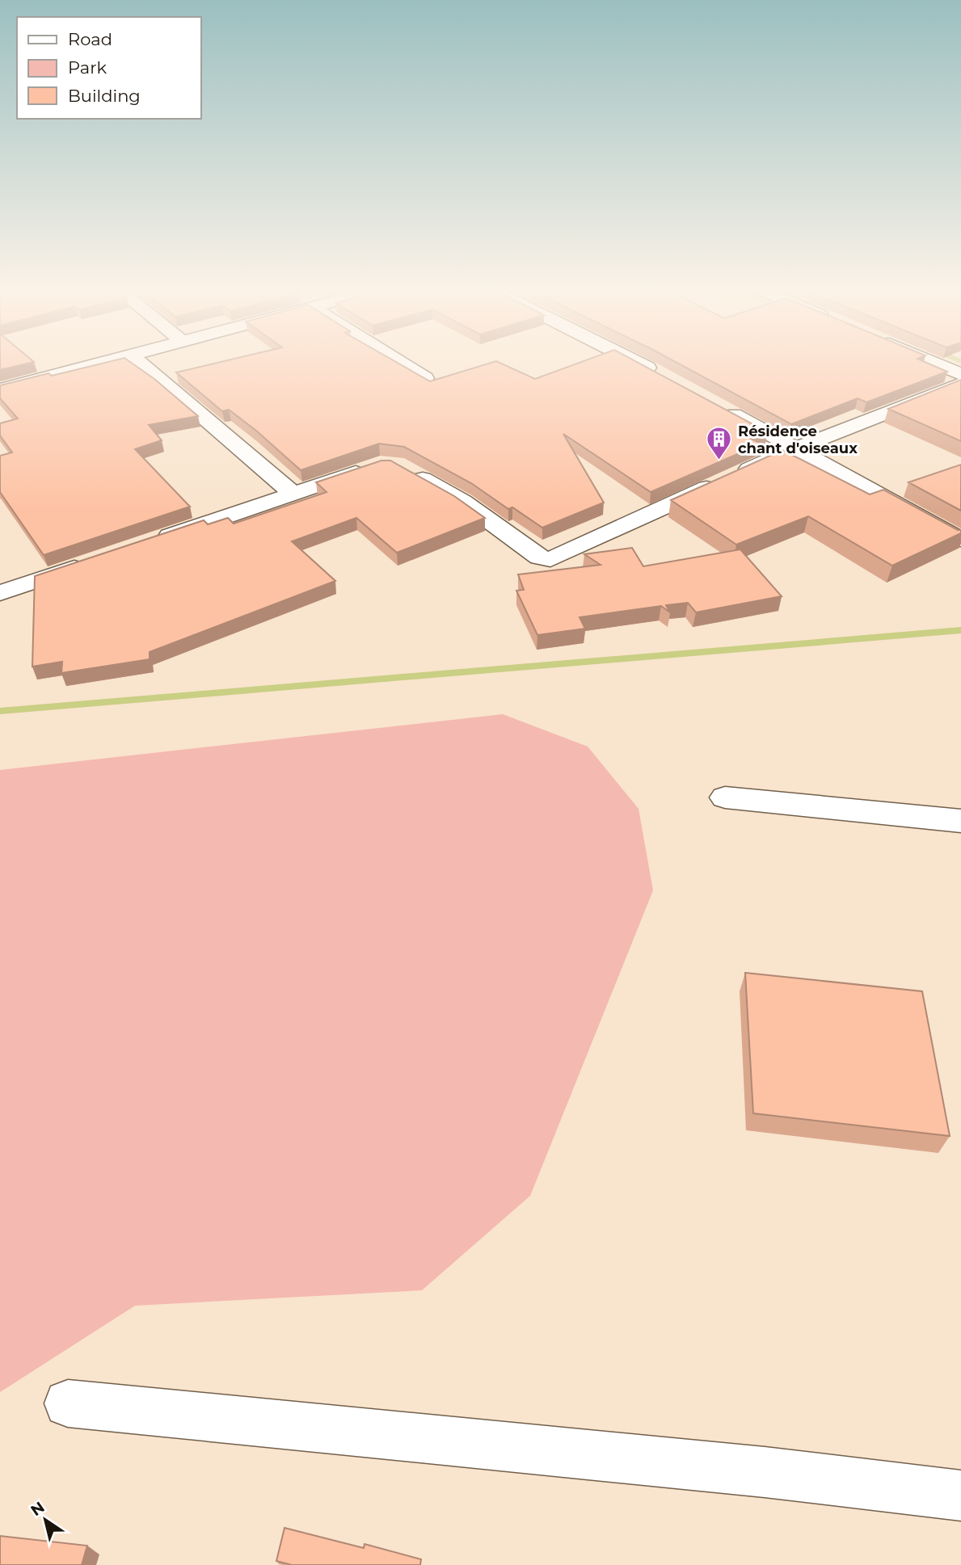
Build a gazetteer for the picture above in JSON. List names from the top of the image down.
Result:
{
  "places": {
    "building": ["Résidence chant d'oiseaux"]
  },
  "legend": ["Road", "Park", "Building"],
  "north": "top left"
}
